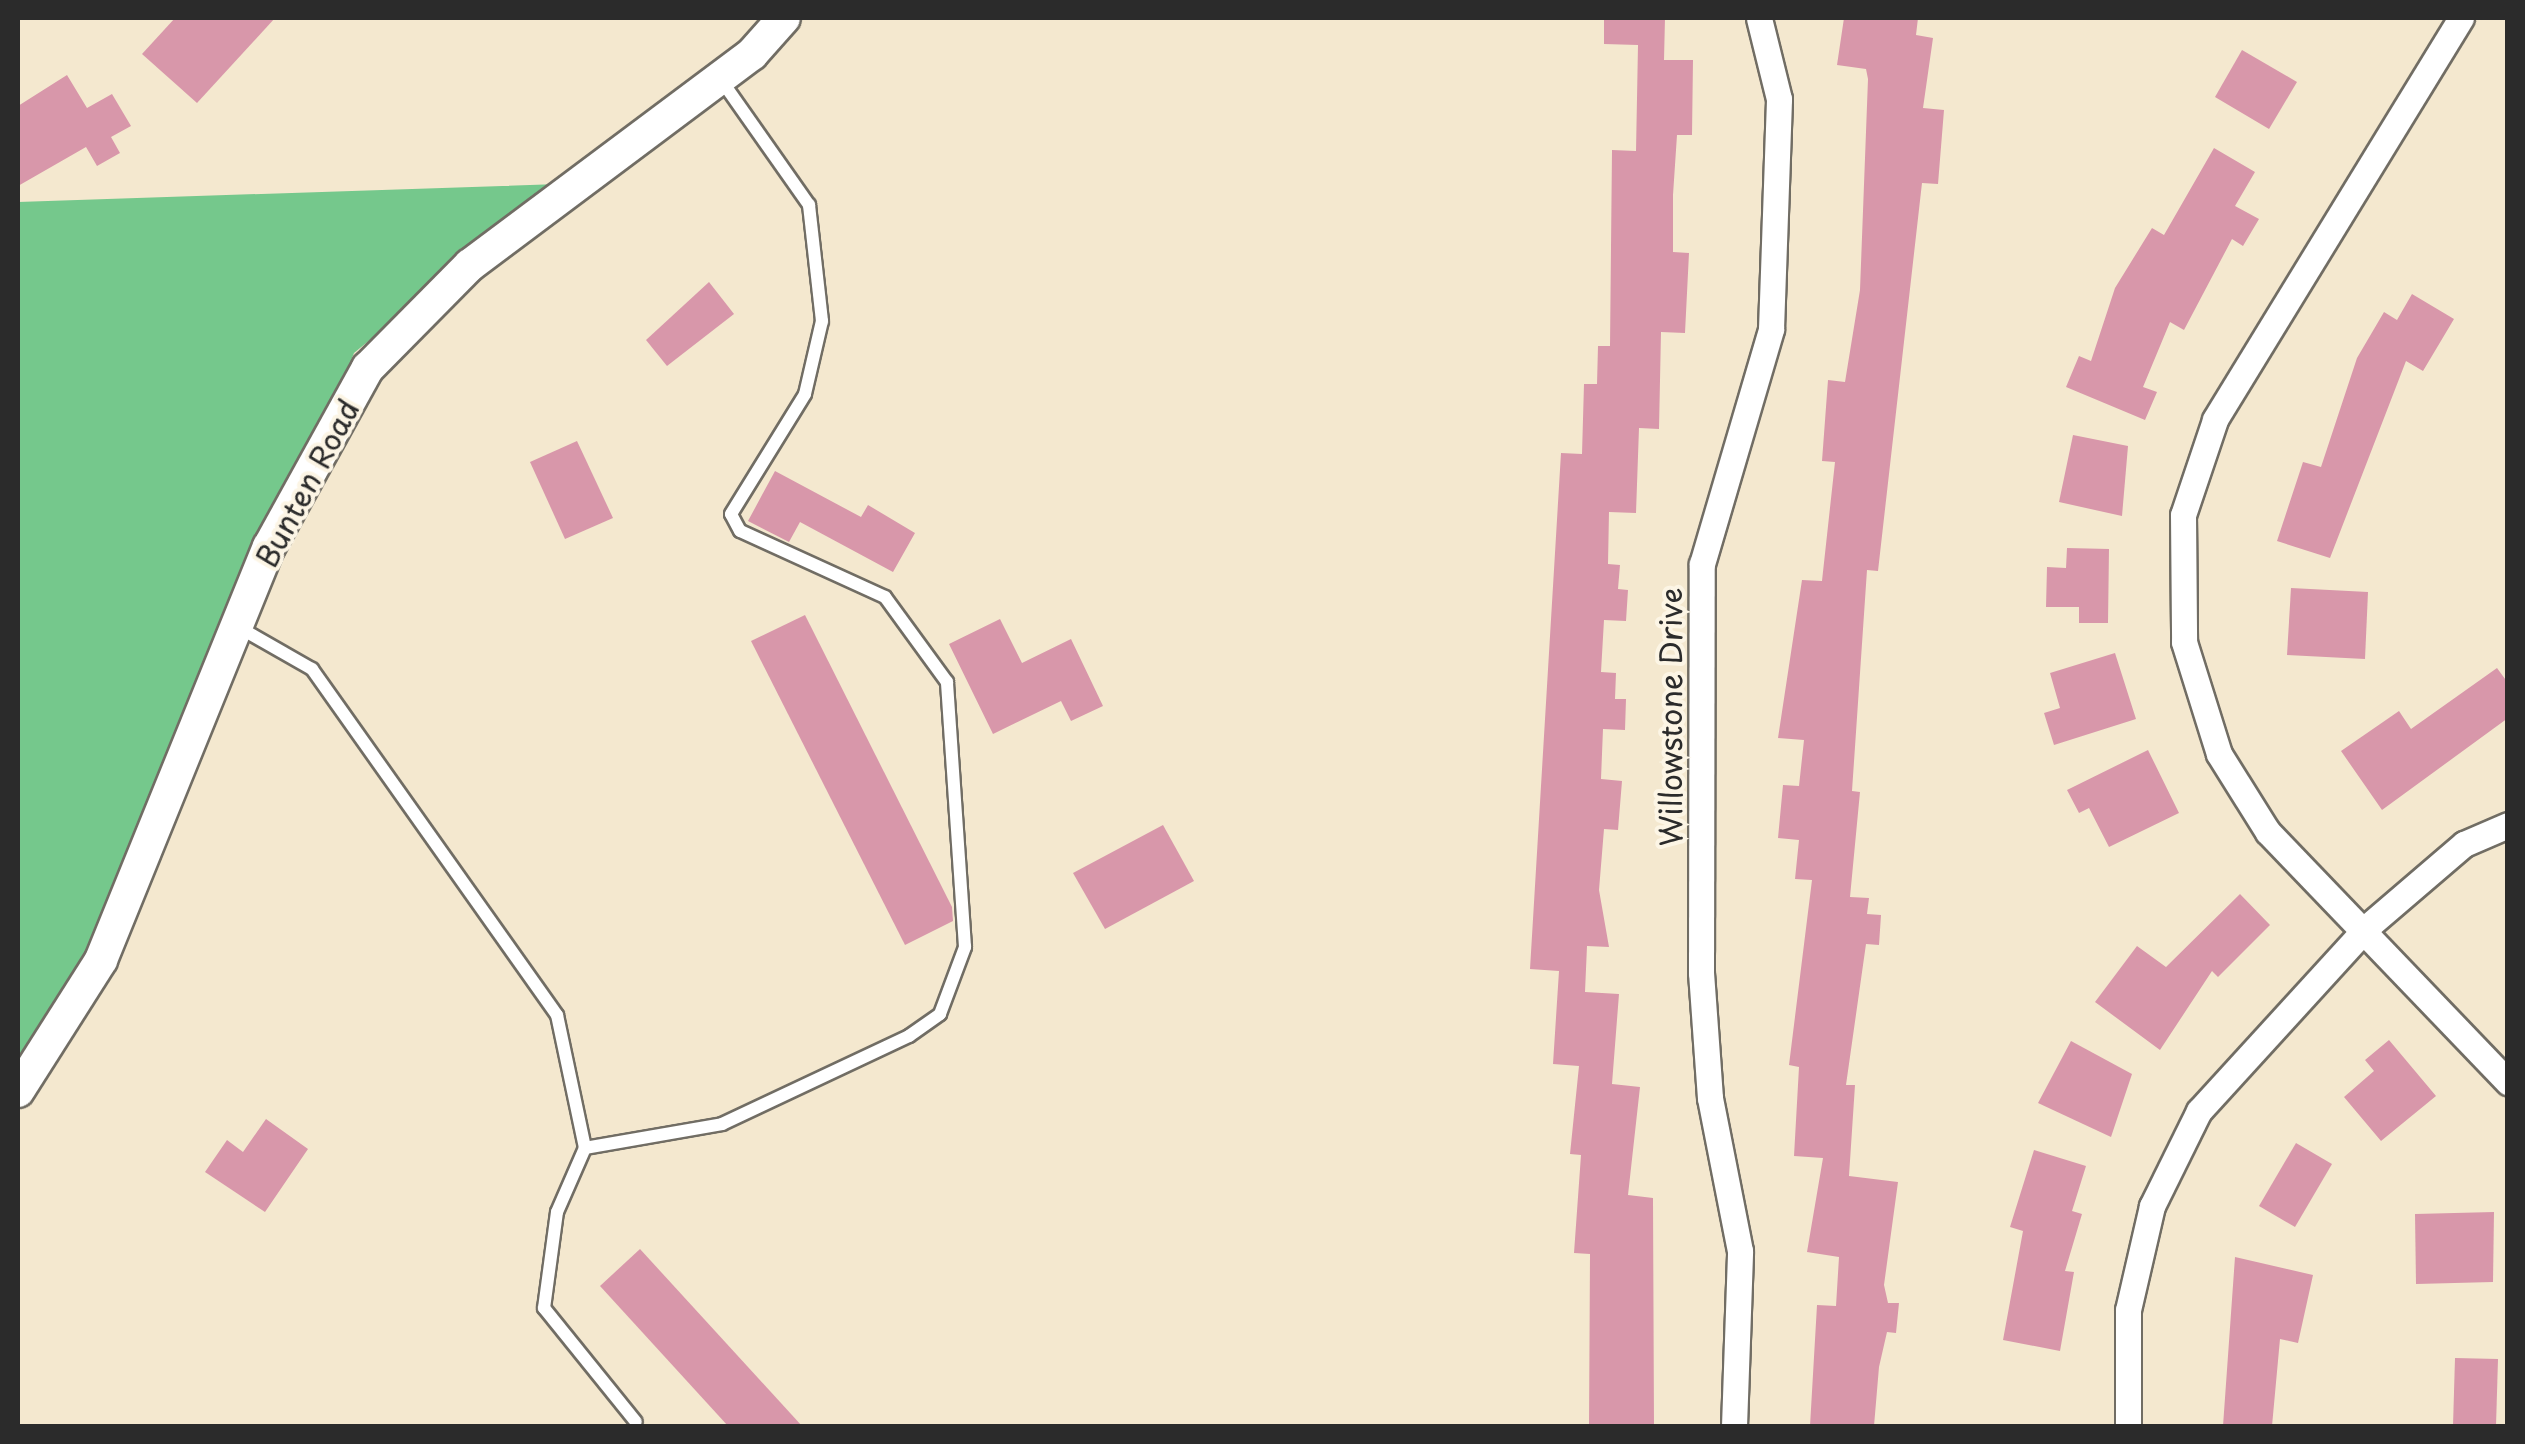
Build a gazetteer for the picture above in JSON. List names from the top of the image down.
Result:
{
  "streets": {
    "street": ["Bunten Road", "Willowstone Drive"]
  }
}
